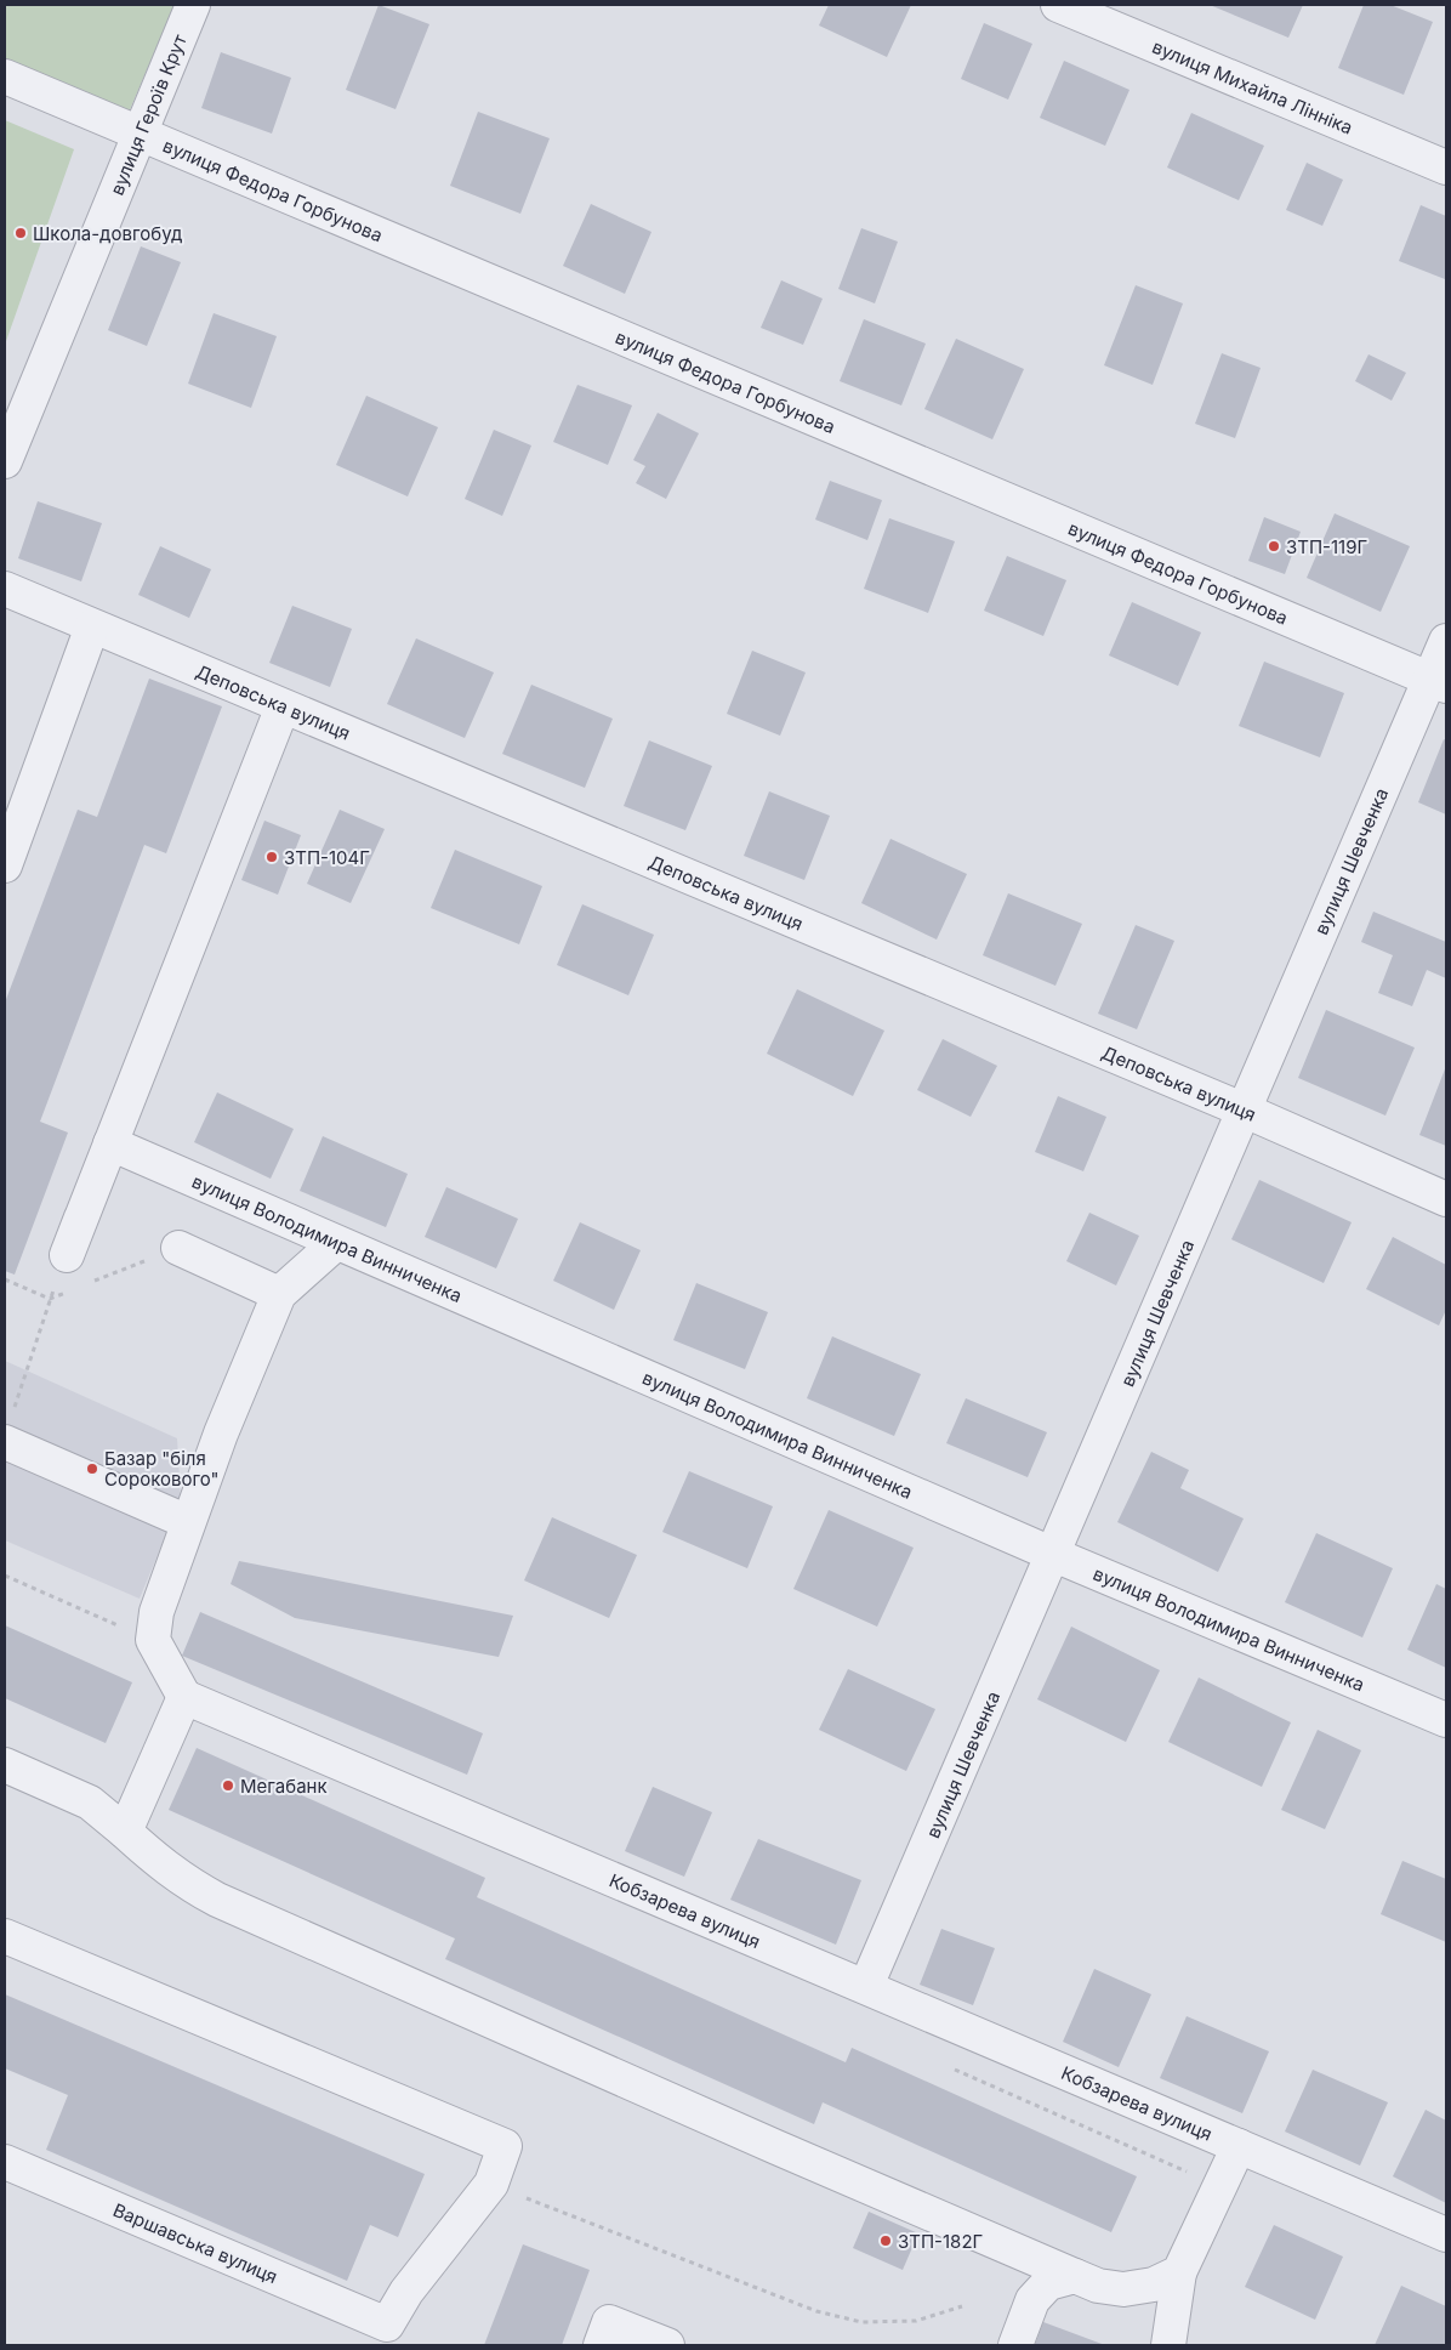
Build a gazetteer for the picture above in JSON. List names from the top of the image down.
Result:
{
  "streets": {
    "street": [
      "вулиця Михайла Лінніка",
      "вулиця Героїв Крут",
      "вулиця Федора Горбунова",
      "Деповська вулиця",
      "вулиця Шевченка",
      "вулиця Володимира Винниченка",
      "Кобзарева вулиця",
      "Варшавська вулиця"
    ]
  },
  "crossings": [
    ["вулиця Героїв Крут", "вулиця Федора Горбунова"],
    ["вулиця Федора Горбунова", "вулиця Шевченка"],
    ["Деповська вулиця", "вулиця Шевченка"],
    ["вулиця Шевченка", "вулиця Володимира Винниченка"],
    ["вулиця Шевченка", "Кобзарева вулиця"]
  ],
  "places": [
    "Школа-довгобуд",
    "ЗТП-119Г",
    "ЗТП-104Г",
    "Базар \"біля Сорокового\"",
    "Мегабанк",
    "ЗТП-182Г"
  ]
}
